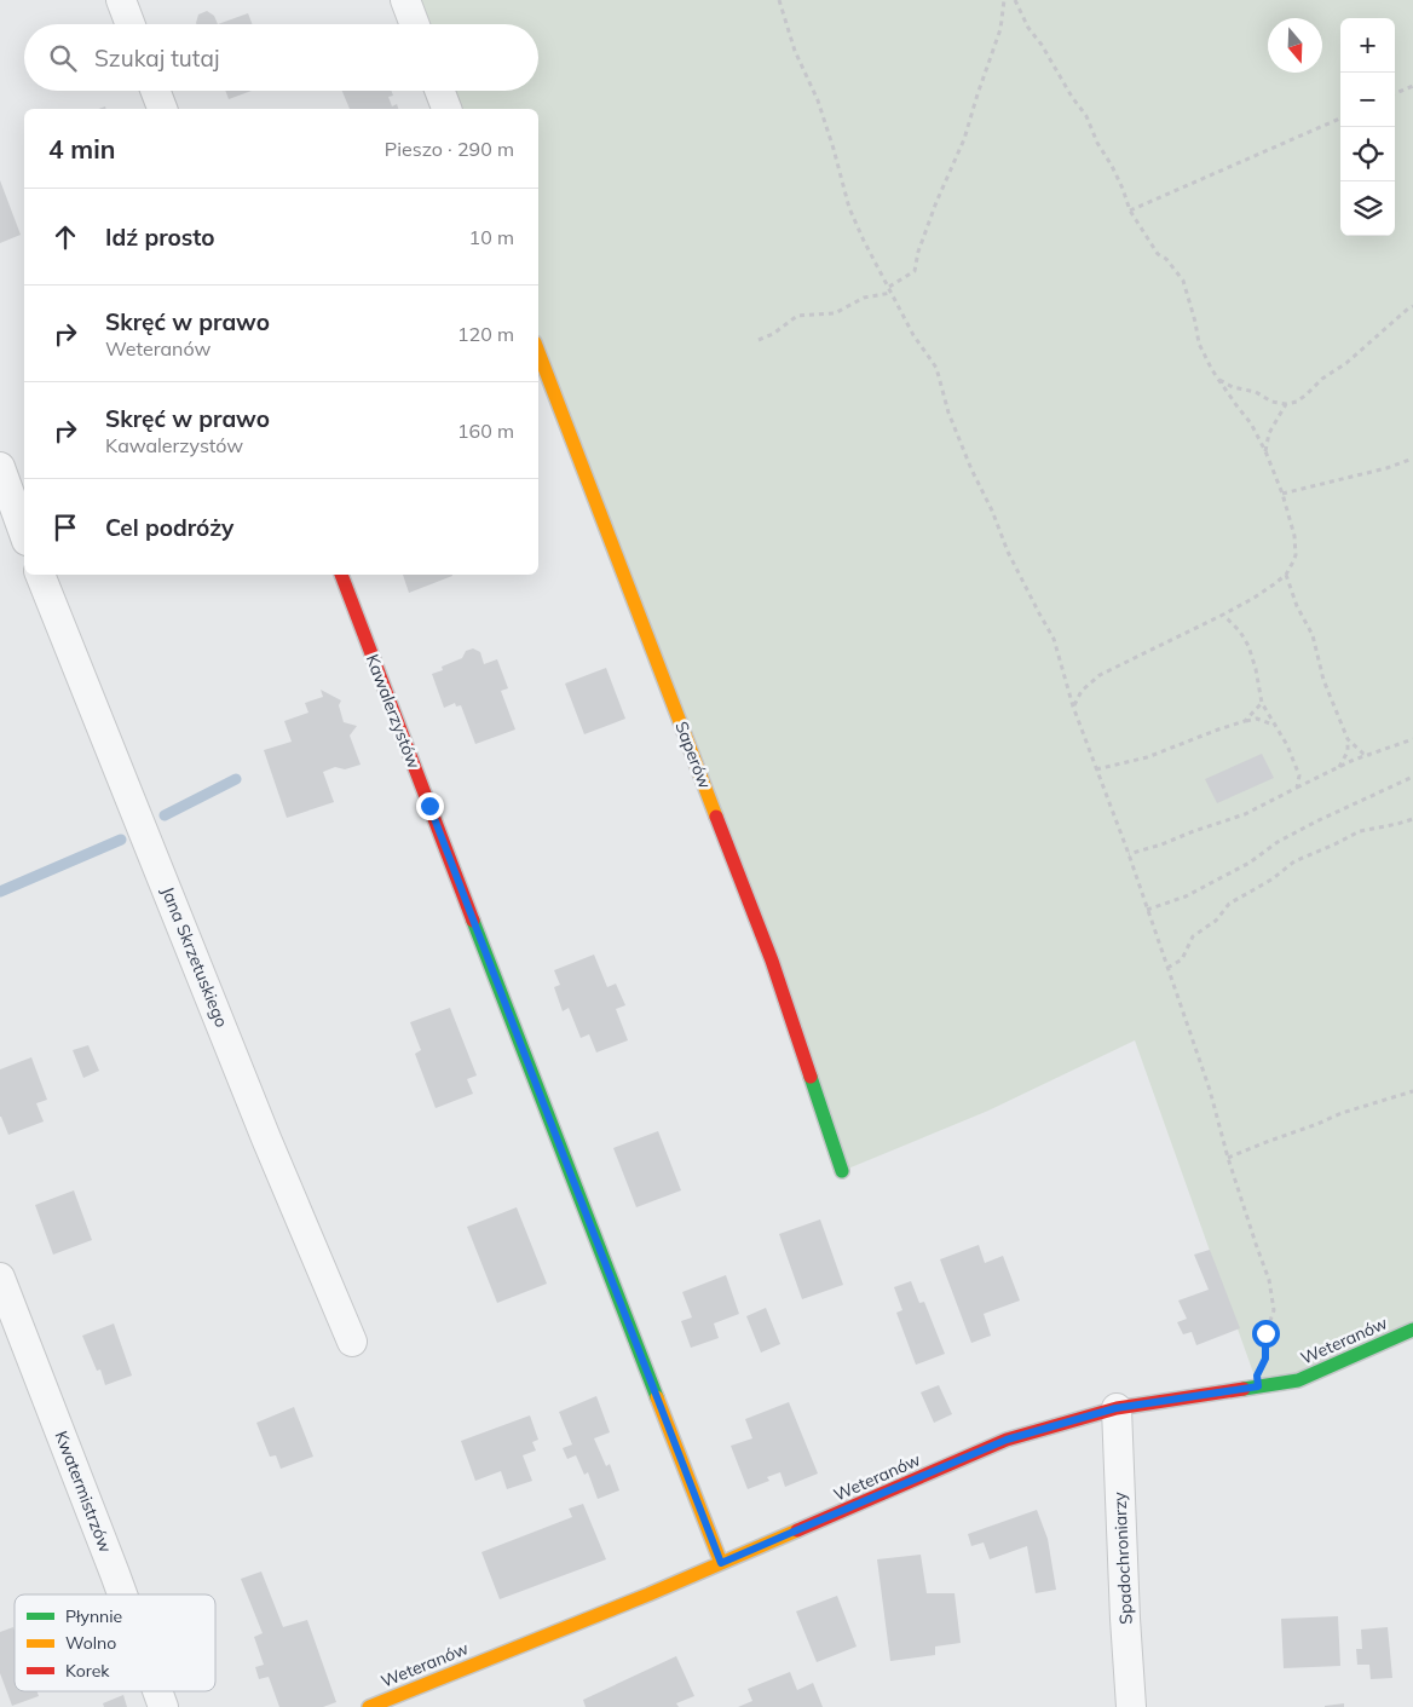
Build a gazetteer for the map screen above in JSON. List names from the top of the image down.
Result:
{
  "streets": {
    "street": [
      "Kawalerzystów",
      "Saperów",
      "Jana Skrzetuskiego",
      "Weteranów",
      "Kwatermistrzów",
      "Spadochroniarzy"
    ]
  },
  "crossings": [
    ["Kawalerzystów", "Weteranów"],
    ["Weteranów", "Spadochroniarzy"]
  ],
  "legend": ["Płynnie", "Wolno", "Korek"],
  "north": "bottom",
  "page": {
    "map_buttons": ["+", "−"],
    "search": "Szukaj tutaj",
    "heading": ["4 min", "Pieszo · 290 m"],
    "list": [
      ["Idź prosto", "10 m"],
      ["Skręć w prawo", "Weteranów", "120 m"],
      ["Skręć w prawo", "Kawalerzystów", "160 m"],
      "Cel podróży"
    ]
  }
}
